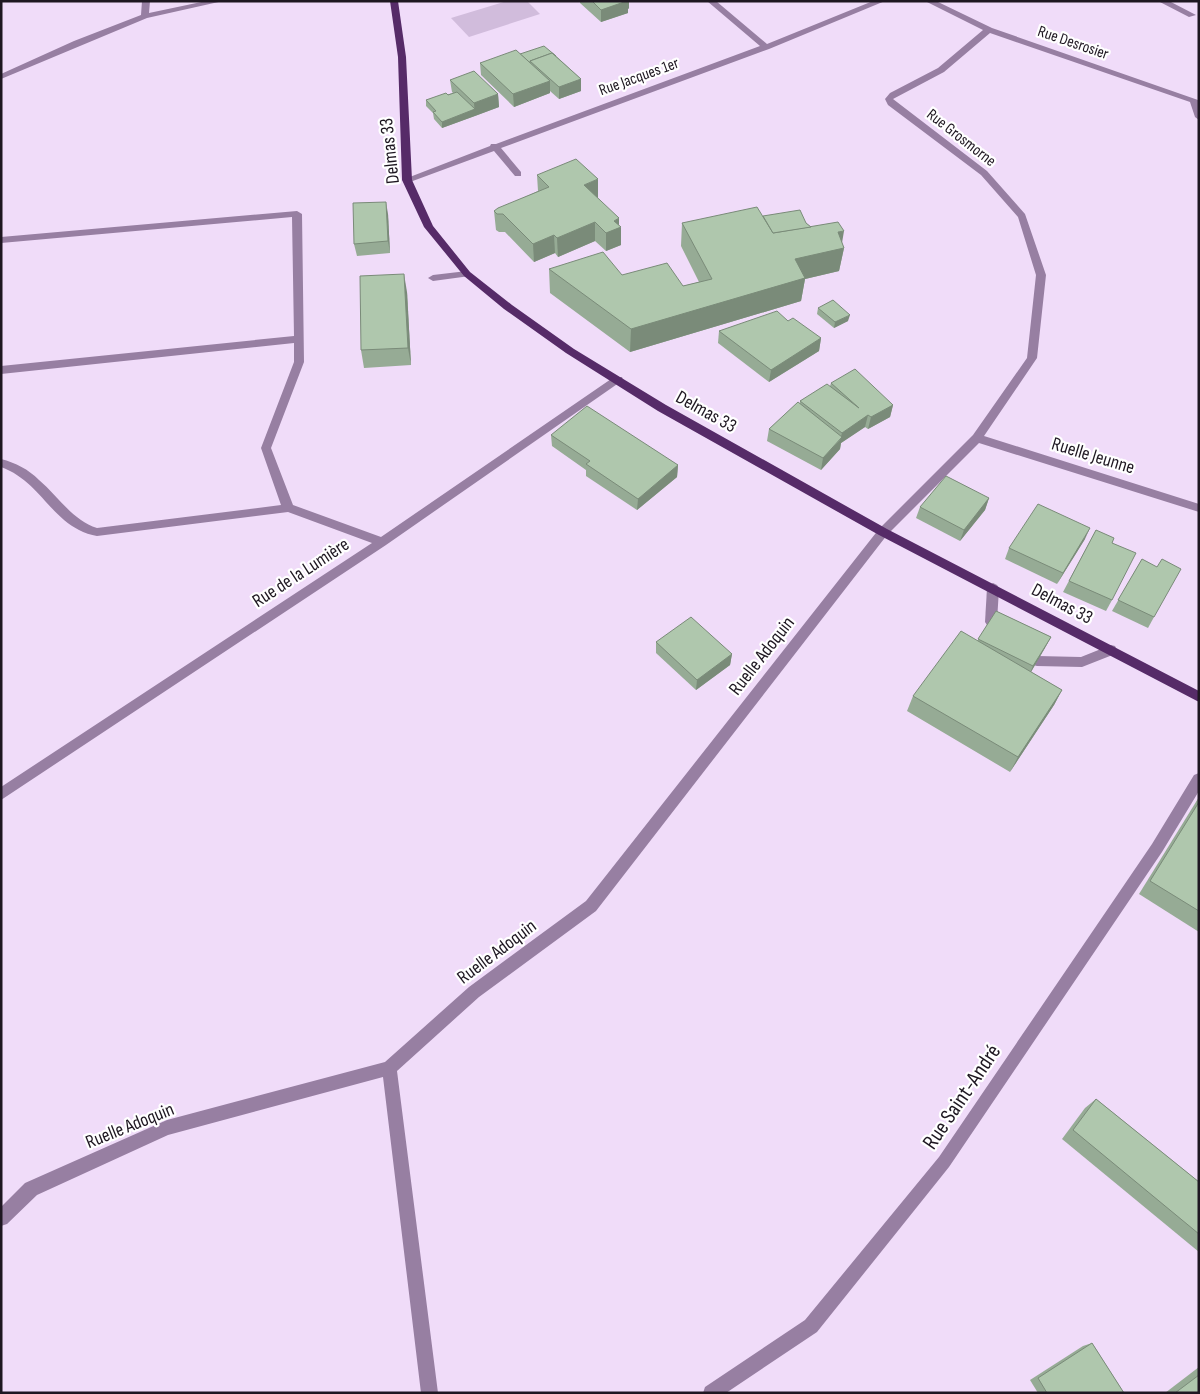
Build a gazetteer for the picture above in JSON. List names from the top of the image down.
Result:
{
  "streets": {
    "main road": ["Delmas 33"],
    "street": [
      "Rue Desrosier",
      "Rue Jacques 1er",
      "Rue Grosmorne",
      "Ruelle Jeunne",
      "Rue de la Lumière",
      "Ruelle Adoquin",
      "Rue Saint-André"
    ]
  },
  "crossings": [
    ["Rue Desrosier", "Rue Grosmorne"],
    ["Rue Jacques 1er", "Delmas 33"],
    ["Rue Grosmorne", "Delmas 33"],
    ["Rue Grosmorne", "Ruelle Jeunne"],
    ["Rue Grosmorne", "Ruelle Adoquin"],
    ["Delmas 33", "Rue de la Lumière"],
    ["Delmas 33", "Ruelle Adoquin"]
  ]
}
